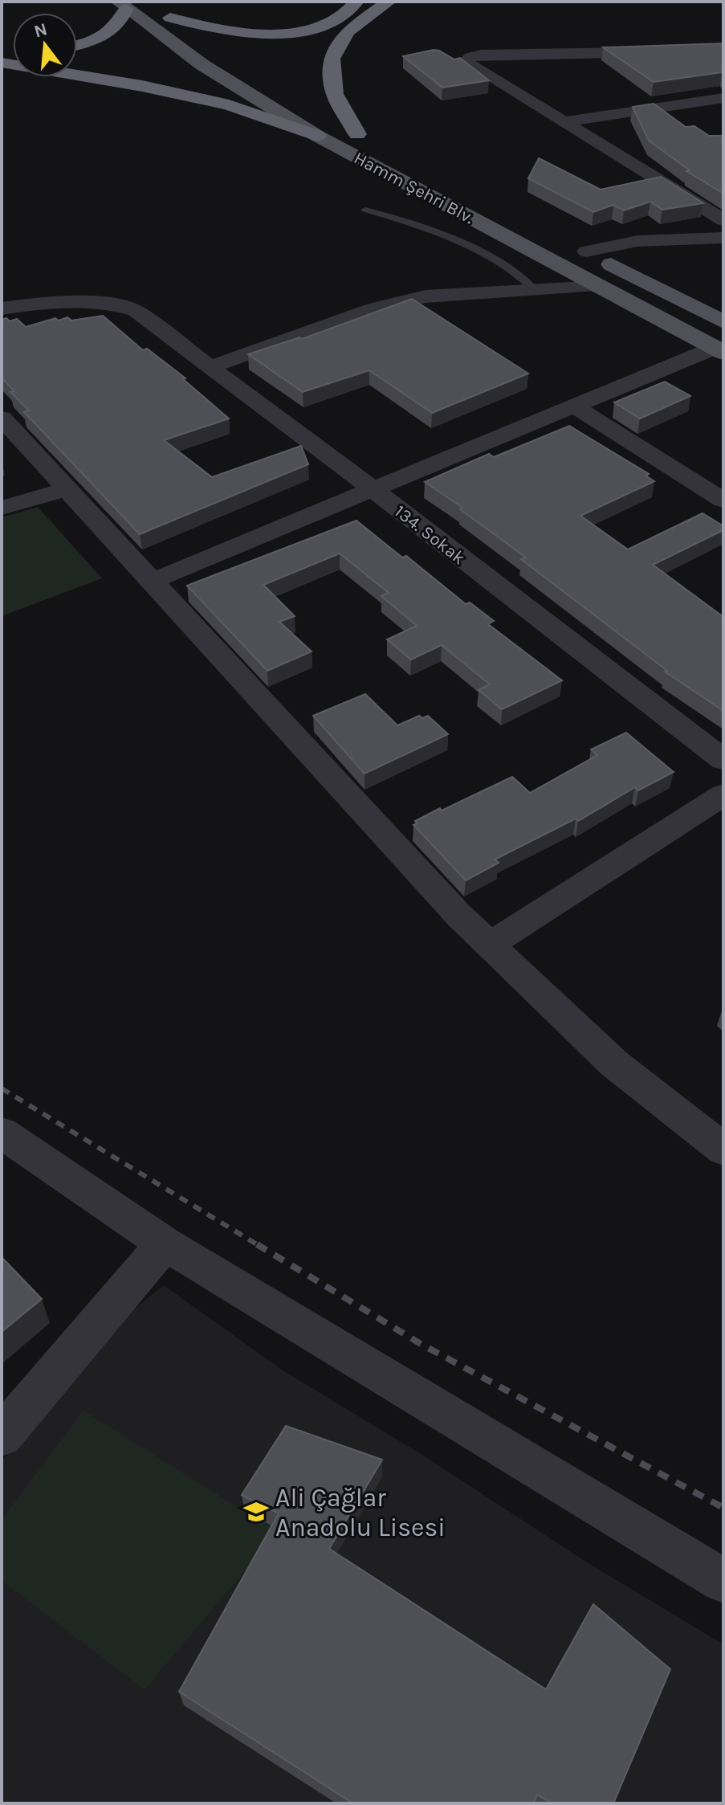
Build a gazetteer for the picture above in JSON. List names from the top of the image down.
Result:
{
  "streets": {
    "main road": ["Hamm Şehri Blv."],
    "street": ["134. Sokak"]
  },
  "places": {
    "school or university": ["Ali Çağlar Anadolu Lisesi"]
  },
  "north": "top"
}
